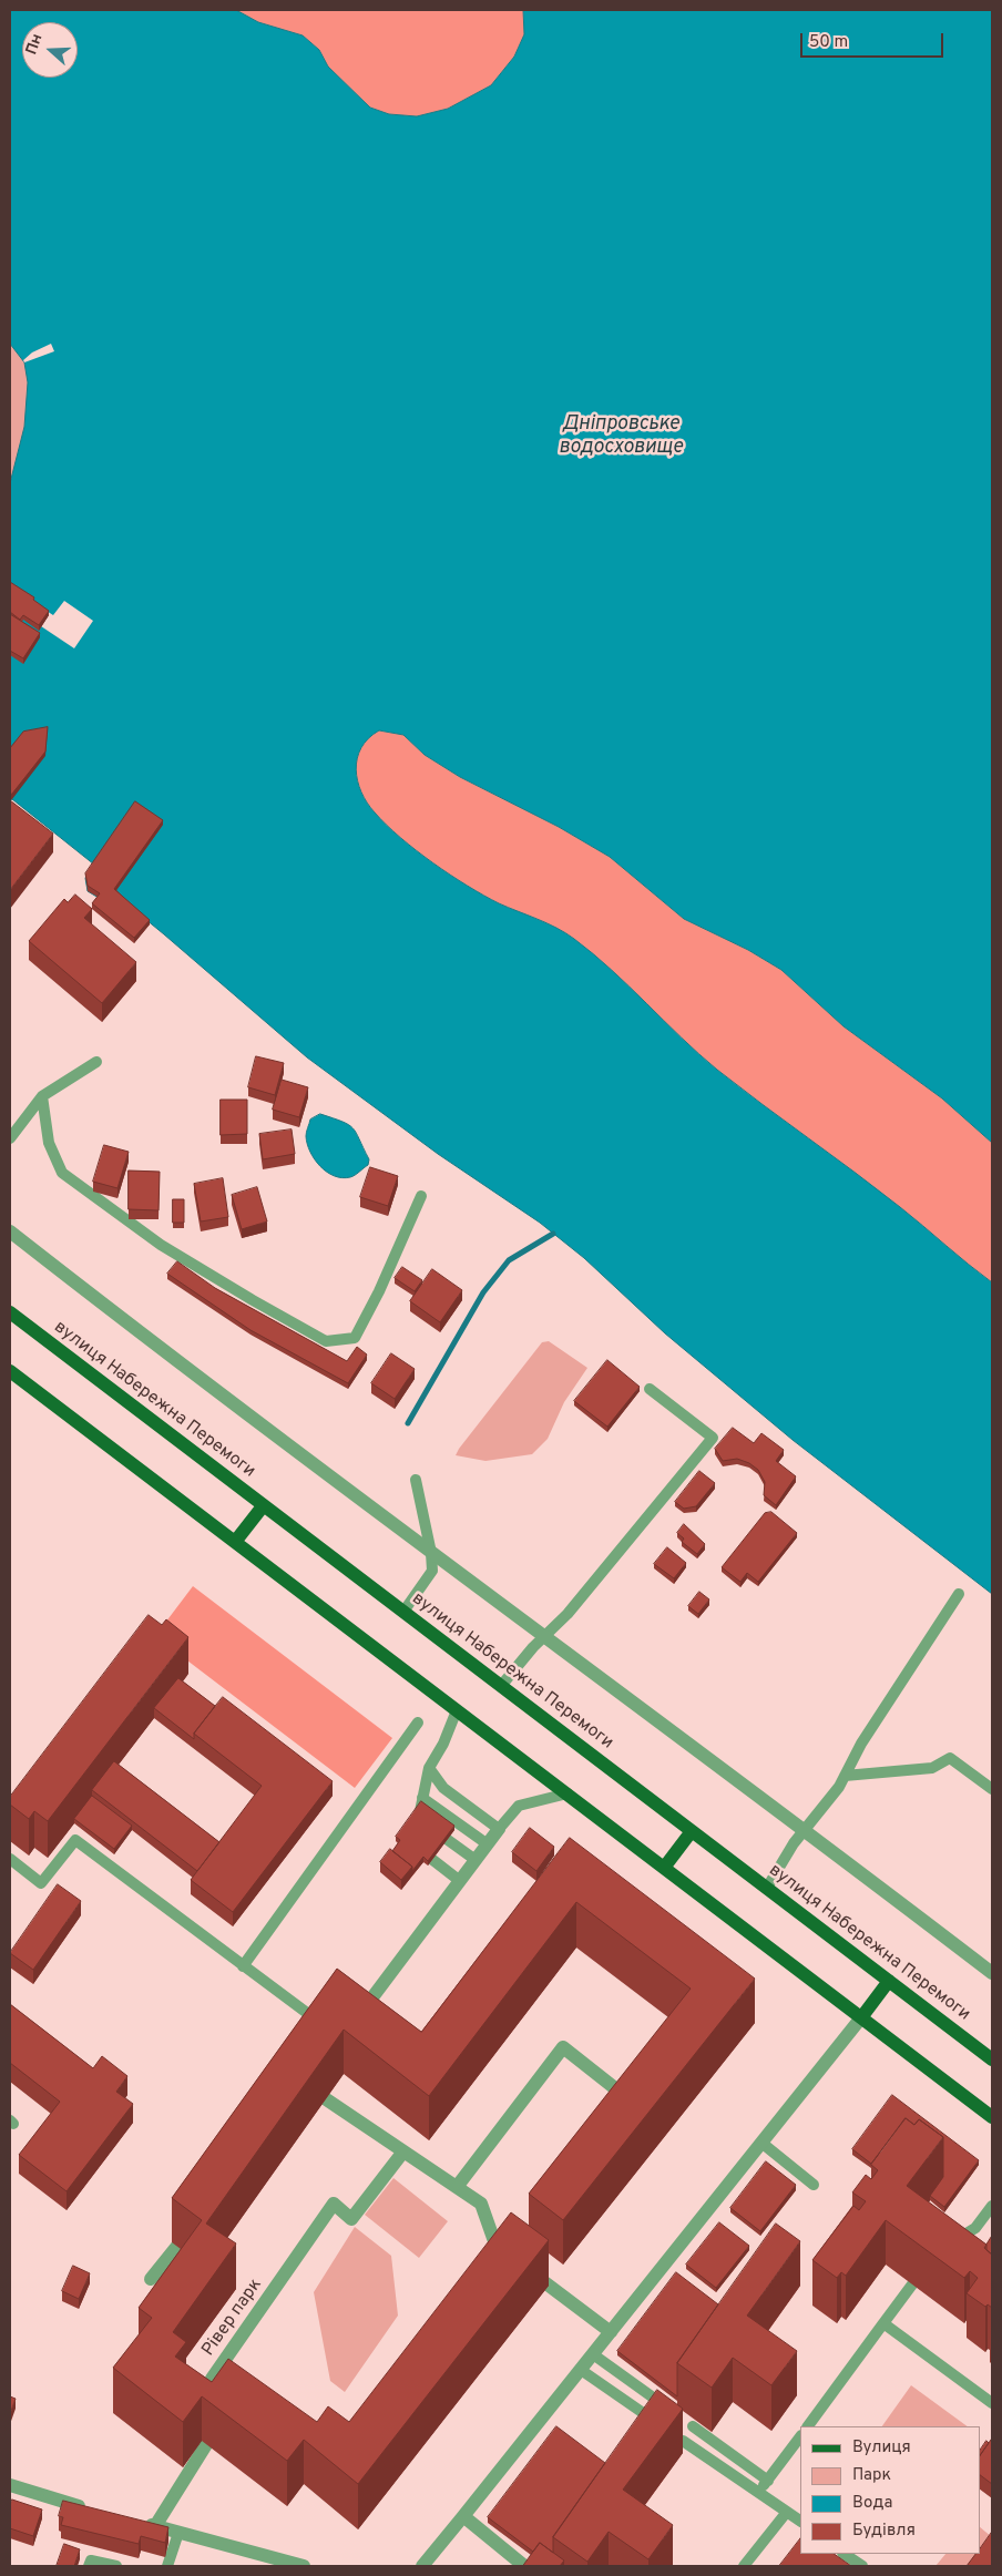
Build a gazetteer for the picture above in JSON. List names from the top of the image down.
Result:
{
  "streets": {
    "main road": ["вулиця Набережна Перемоги"],
    "street": ["Рівер парк"]
  },
  "water": ["Дніпровське водосховище"],
  "legend": [
    "Вулиця",
    "Парк",
    "Вода",
    "Будівля"
  ],
  "scale_bar": "50 m",
  "north": "left"
}
